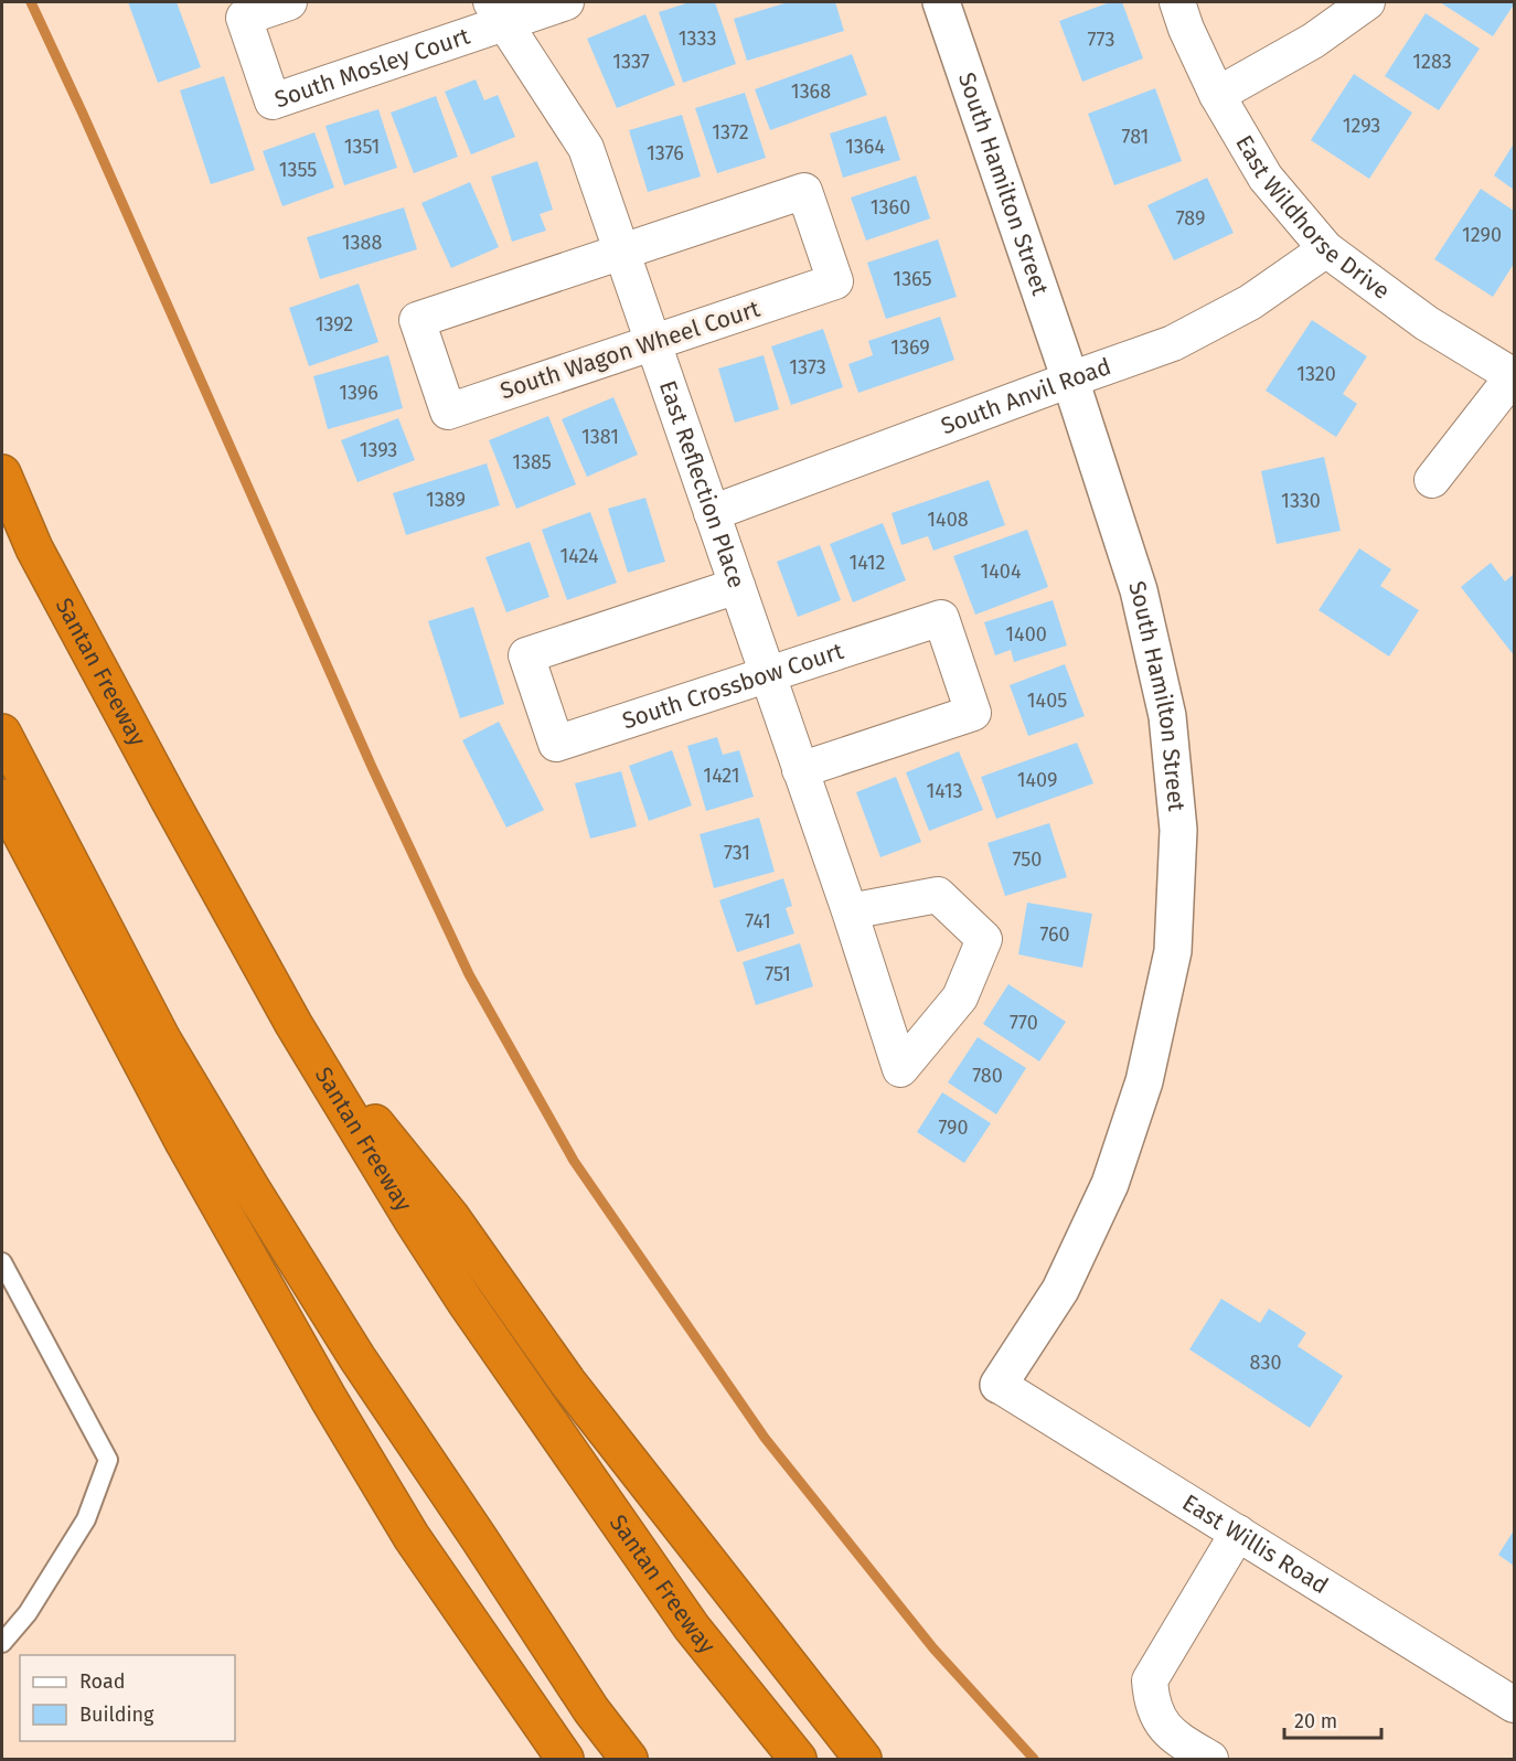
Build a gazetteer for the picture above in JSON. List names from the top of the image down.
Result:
{
  "streets": {
    "highway": ["Santan Freeway"],
    "street": [
      "South Mosley Court",
      "South Hamilton Street",
      "East Wildhorse Drive",
      "South Wagon Wheel Court",
      "South Anvil Road",
      "East Reflection Place",
      "South Crossbow Court",
      "East Willis Road"
    ]
  },
  "crossings": [
    ["South Mosley Court", "East Reflection Place"],
    ["South Hamilton Street", "South Anvil Road"],
    ["South Hamilton Street", "East Willis Road"],
    ["East Wildhorse Drive", "South Anvil Road"],
    ["South Wagon Wheel Court", "East Reflection Place"],
    ["South Anvil Road", "East Reflection Place"],
    ["East Reflection Place", "South Crossbow Court"]
  ],
  "house_numbers": [
    "1333",
    "773",
    "1337",
    "1283",
    "1368",
    "1293",
    "1372",
    "781",
    "1351",
    "1364",
    "1376",
    "1355",
    "1360",
    "789",
    "1290",
    "1388",
    "1365",
    "1392",
    "1369",
    "1373",
    "1320",
    "1396",
    "1381",
    "1393",
    "1385",
    "1389",
    "1330",
    "1408",
    "1424",
    "1412",
    "1404",
    "1400",
    "1405",
    "1421",
    "1409",
    "1413",
    "731",
    "750",
    "741",
    "760",
    "751",
    "770",
    "780",
    "790",
    "830"
  ],
  "legend": ["Road", "Building"],
  "scale_bar": "20 m"
}
